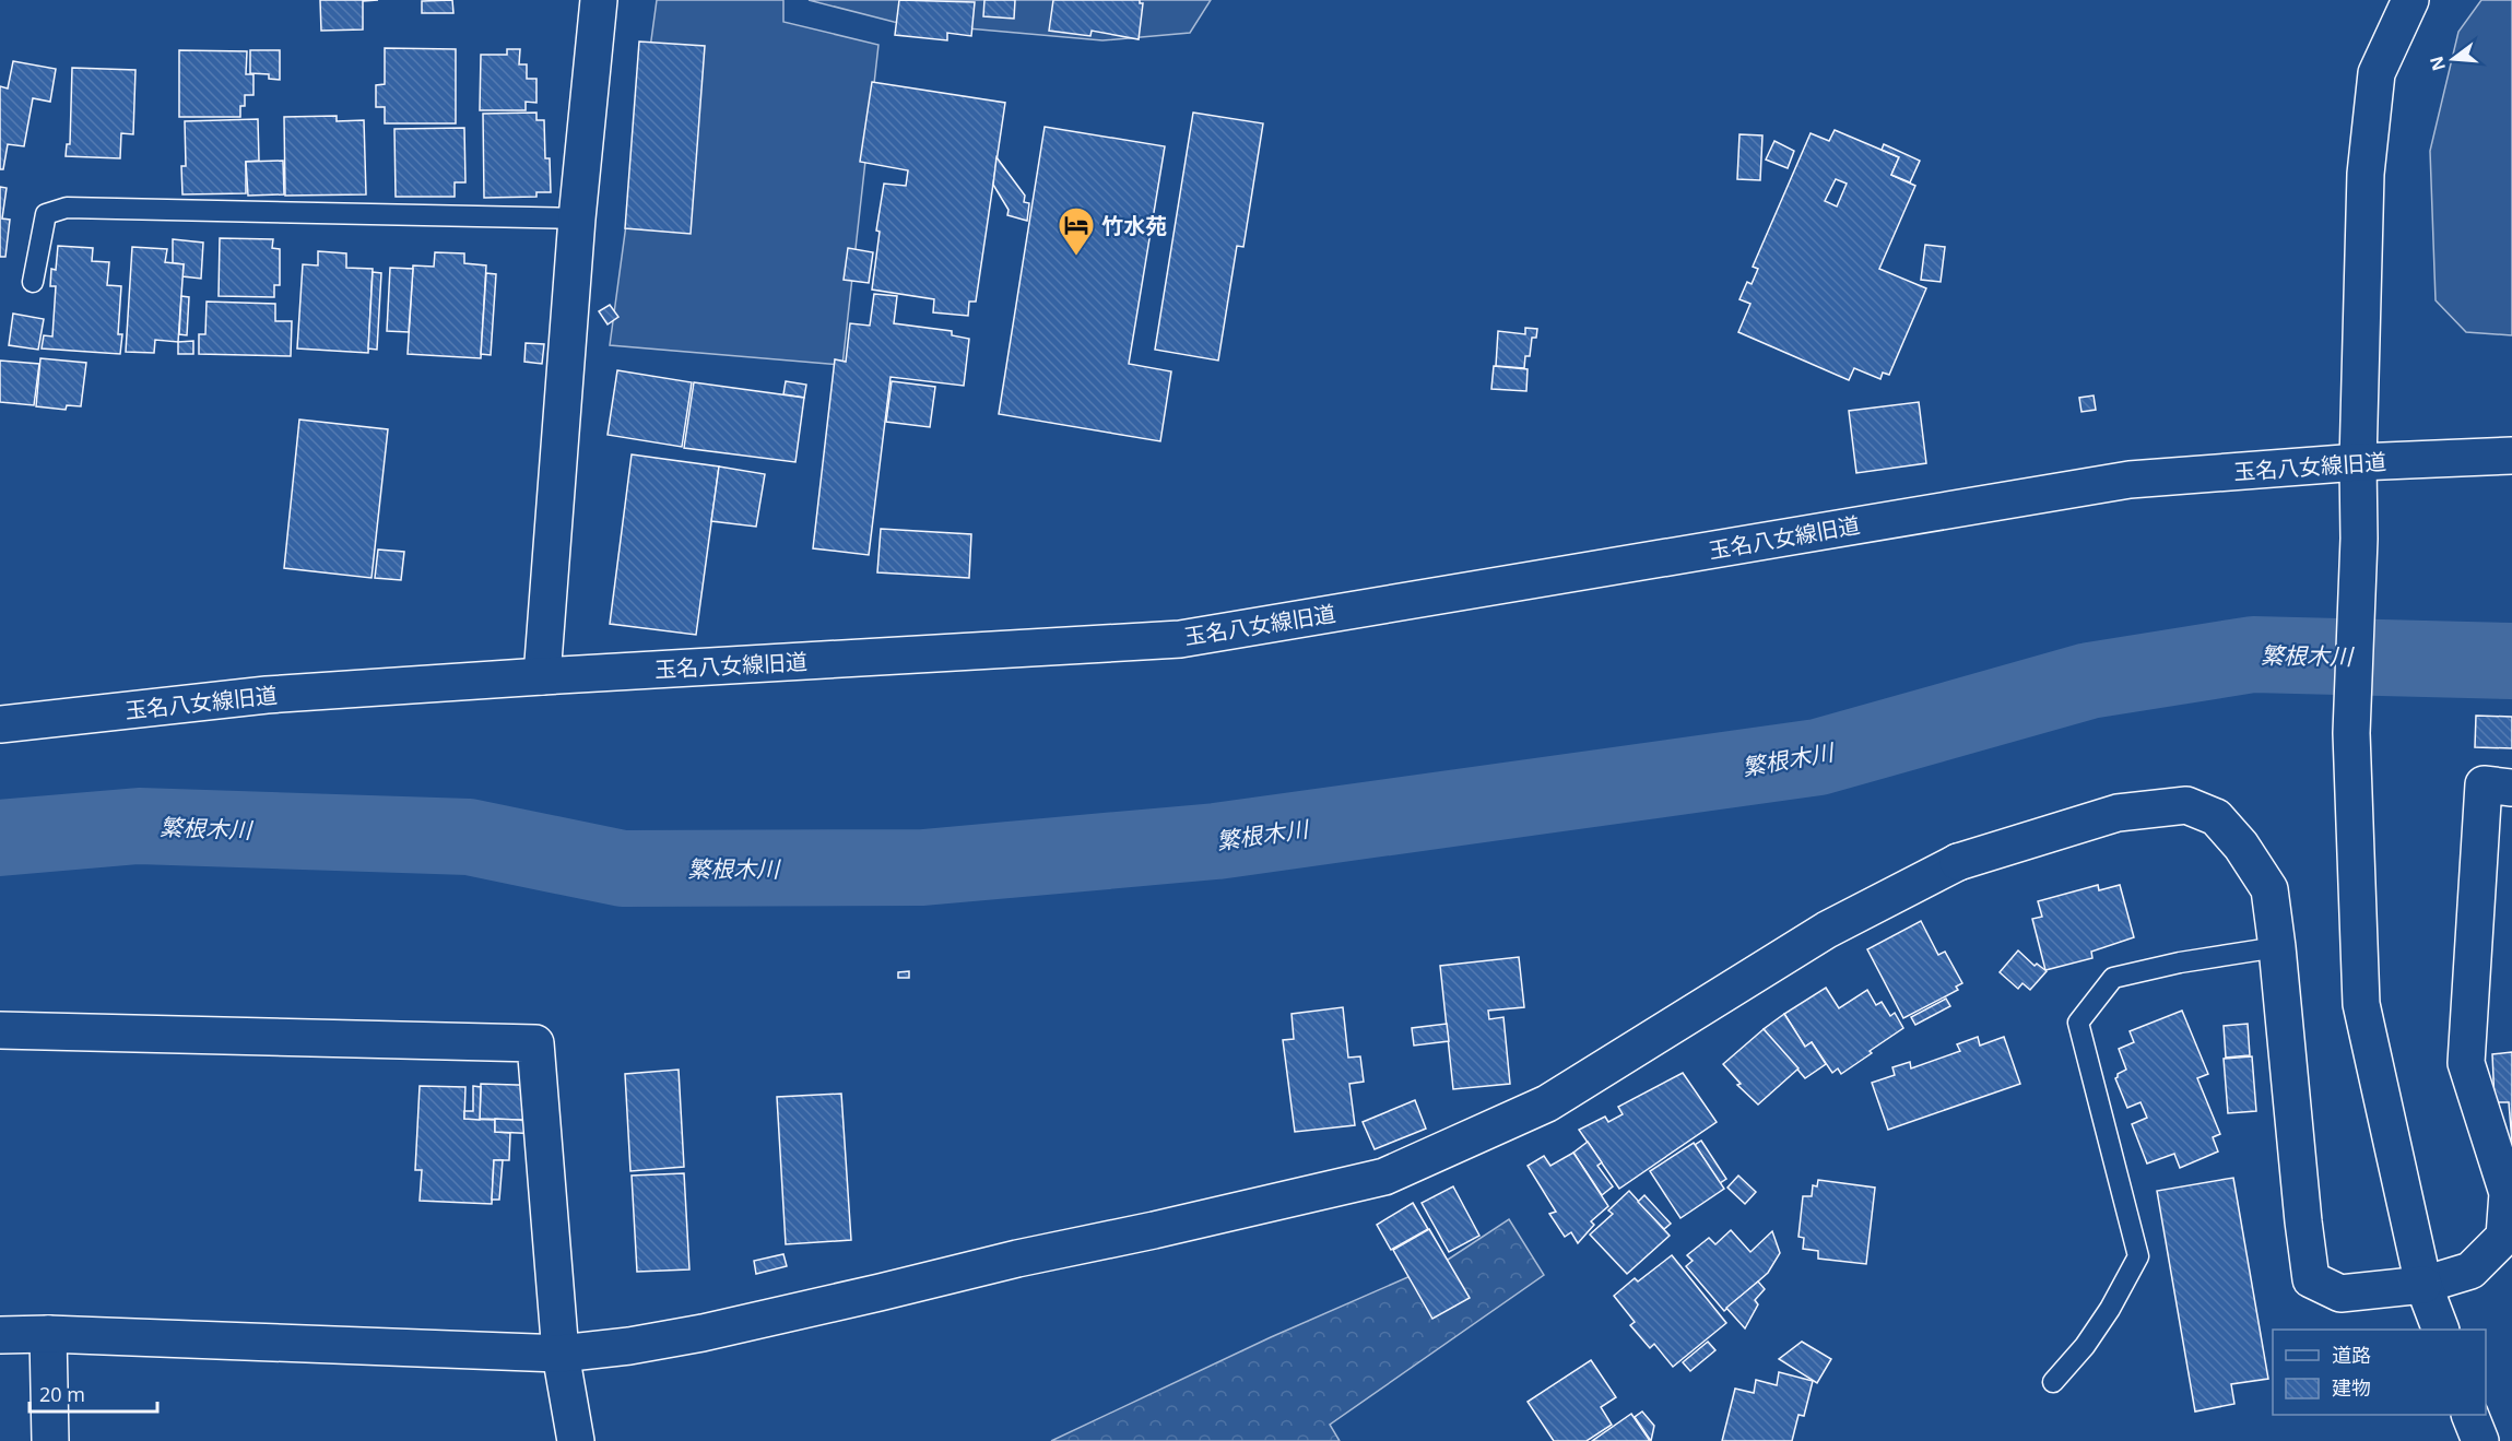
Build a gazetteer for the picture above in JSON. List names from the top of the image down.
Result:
{
  "streets": {
    "street": ["玉名八女線旧道"]
  },
  "water": ["繁根木川"],
  "places": {
    "hotel": ["竹水苑"]
  },
  "legend": ["道路", "建物"],
  "scale_bar": "20 m",
  "north": "left"
}
